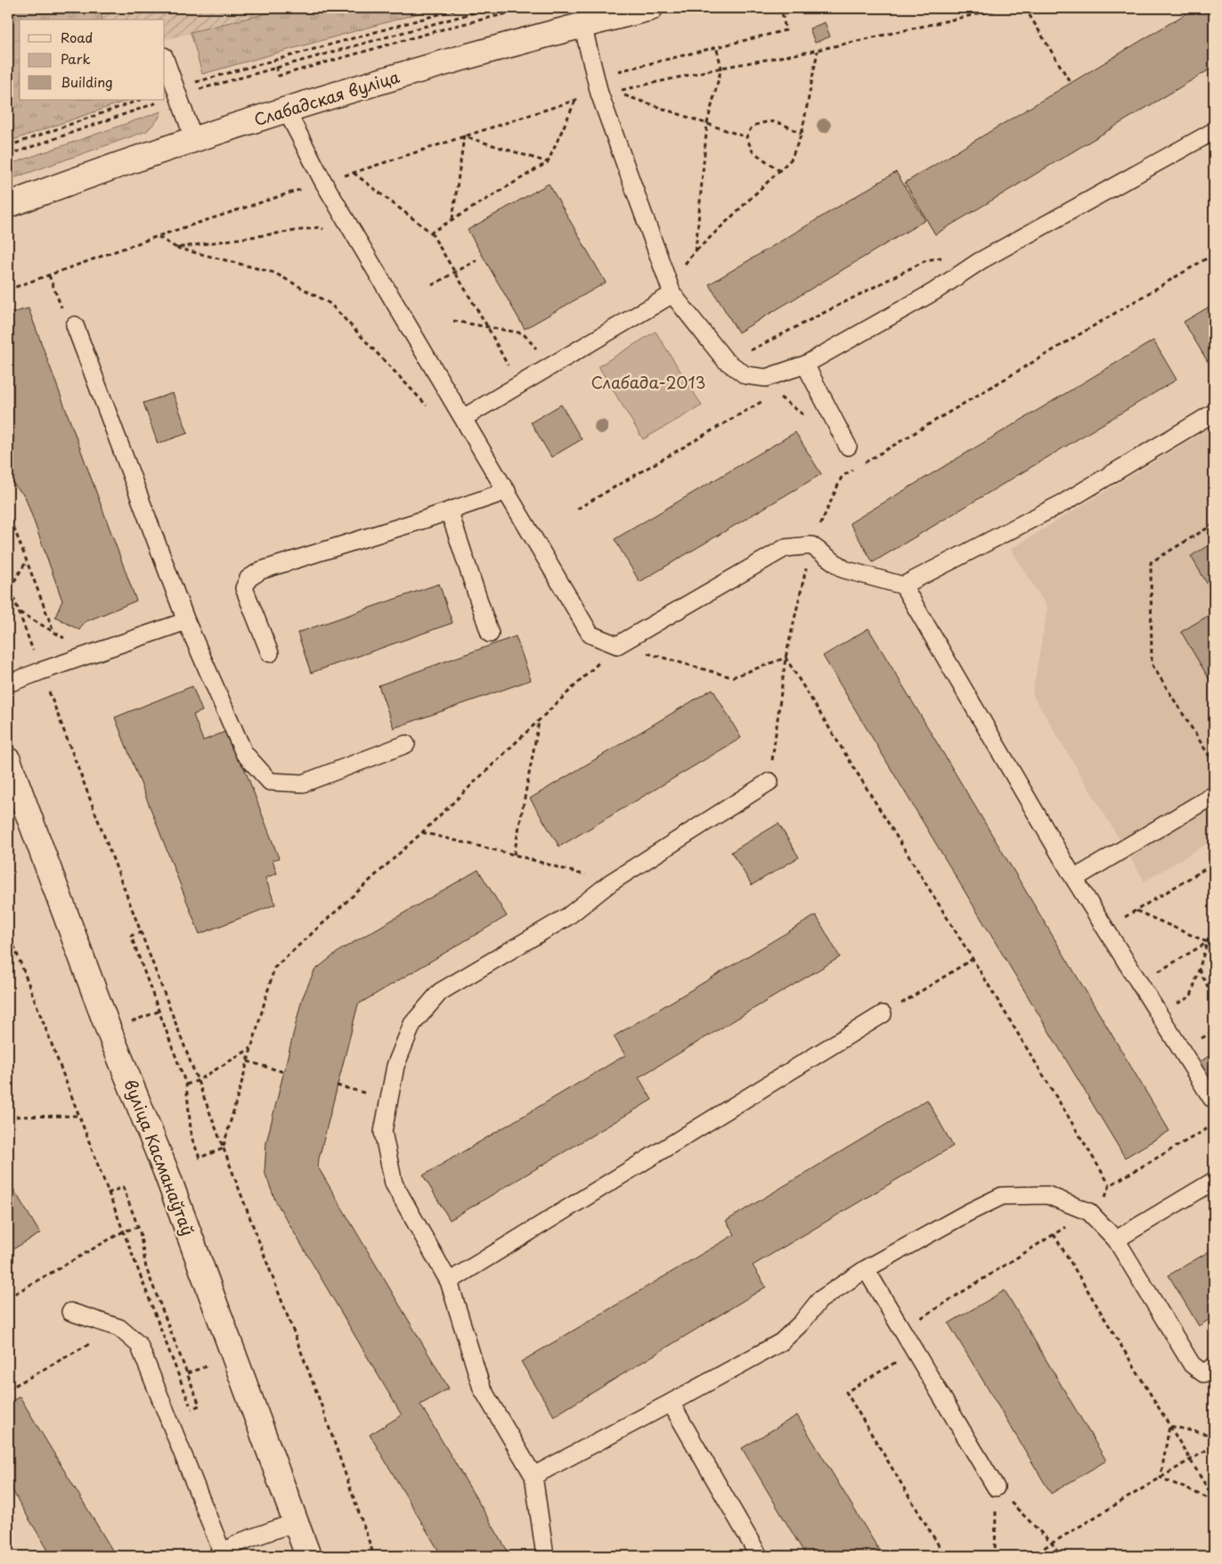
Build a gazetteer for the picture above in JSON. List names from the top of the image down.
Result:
{
  "streets": {
    "street": ["Слабадская вуліца", "вуліца Касманаўтаў"]
  },
  "parks": ["Слабада-2013"],
  "legend": ["Road", "Park", "Building"]
}
